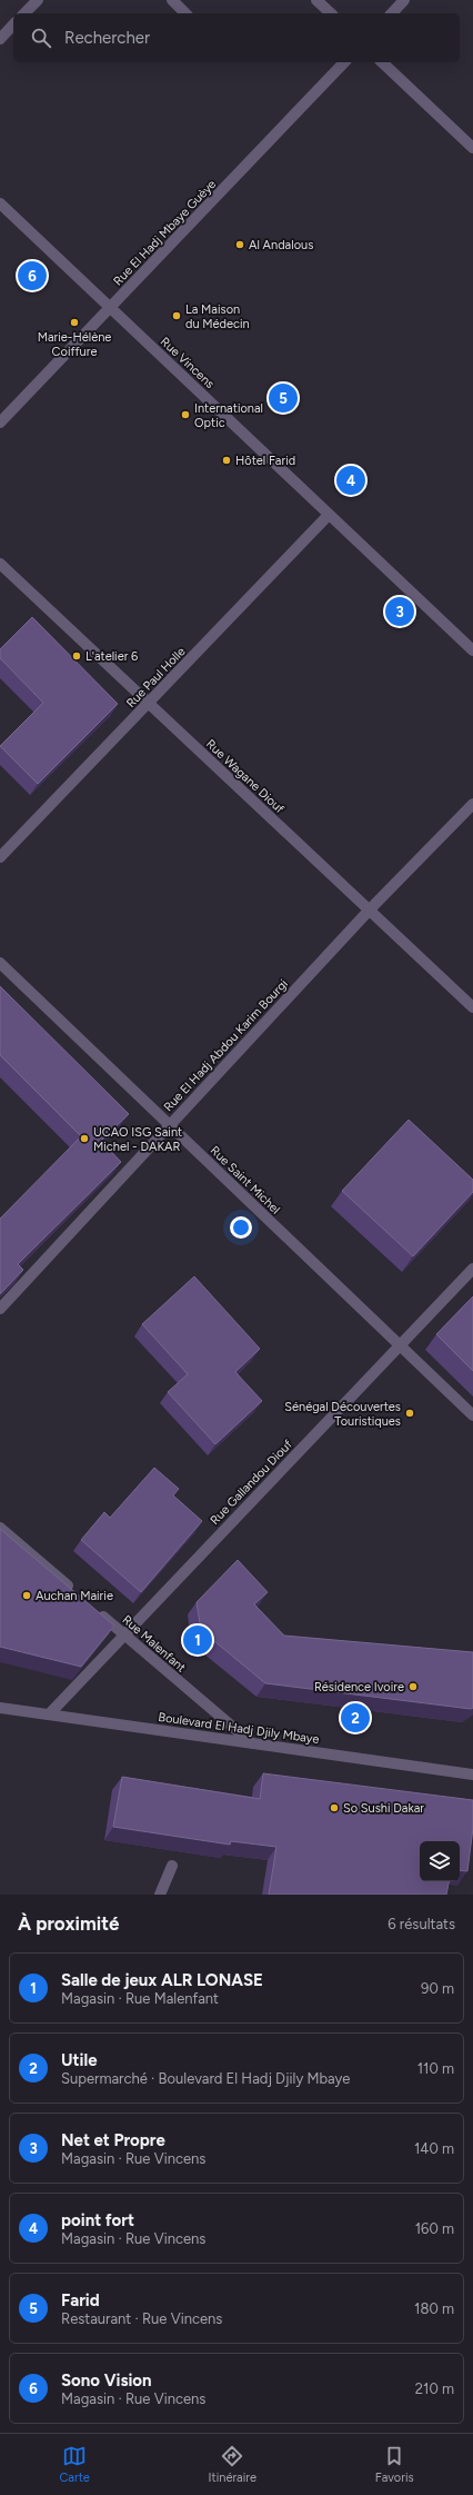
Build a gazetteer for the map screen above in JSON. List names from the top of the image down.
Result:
{
  "streets": {
    "street": [
      "Rue El Hadj Mbaye Guèye",
      "Rue Vincens",
      "Rue Paul Holle",
      "Rue Wagane Diouf",
      "Rue El Hadj Abdou Karim Bourgi",
      "Rue Saint Michel",
      "Rue Gallandou Diouf",
      "Rue Malenfant",
      "Boulevard El Hadj Djily Mbaye"
    ]
  },
  "crossings": [
    ["Rue El Hadj Mbaye Guèye", "Rue Vincens"],
    ["Rue Vincens", "Rue Paul Holle"],
    ["Rue Paul Holle", "Rue Wagane Diouf"],
    ["Rue Wagane Diouf", "Rue El Hadj Abdou Karim Bourgi"],
    ["Rue El Hadj Abdou Karim Bourgi", "Rue Saint Michel"],
    ["Rue Saint Michel", "Rue Gallandou Diouf"],
    ["Rue Gallandou Diouf", "Rue Malenfant"],
    ["Rue Gallandou Diouf", "Boulevard El Hadj Djily Mbaye"],
    ["Rue Malenfant", "Boulevard El Hadj Djily Mbaye"]
  ],
  "places": [
    "Al Andalous",
    "La Maison du Médecin",
    "Marie-Hélène Coiffure",
    "International Optic",
    "Hôtel Farid",
    "L'atelier 6",
    "UCAO ISG Saint Michel - DAKAR",
    "Sénégal Découvertes Touristiques",
    "Auchan Mairie",
    "Résidence Ivoire",
    "So Sushi Dakar"
  ],
  "page": {
    "search": "Rechercher",
    "pins": [
      "6",
      "5",
      "4",
      "3",
      "1",
      "2"
    ],
    "heading": ["À proximité", "6 résultats"],
    "list": [
      {
        "mark": "1",
        "name": "Salle de jeux ALR LONASE",
        "note": "Magasin · Rue Malenfant",
        "value": "90 m"
      },
      {
        "mark": "2",
        "name": "Utile",
        "note": "Supermarché · Boulevard El Hadj Djily Mbaye",
        "value": "110 m"
      },
      {
        "mark": "3",
        "name": "Net et Propre",
        "note": "Magasin · Rue Vincens",
        "value": "140 m"
      },
      {
        "mark": "4",
        "name": "point fort",
        "note": "Magasin · Rue Vincens",
        "value": "160 m"
      },
      {
        "mark": "5",
        "name": "Farid",
        "note": "Restaurant · Rue Vincens",
        "value": "180 m"
      },
      {
        "mark": "6",
        "name": "Sono Vision",
        "note": "Magasin · Rue Vincens",
        "value": "210 m"
      }
    ],
    "nav": ["Carte", "Itinéraire", "Favoris"]
  }
}
